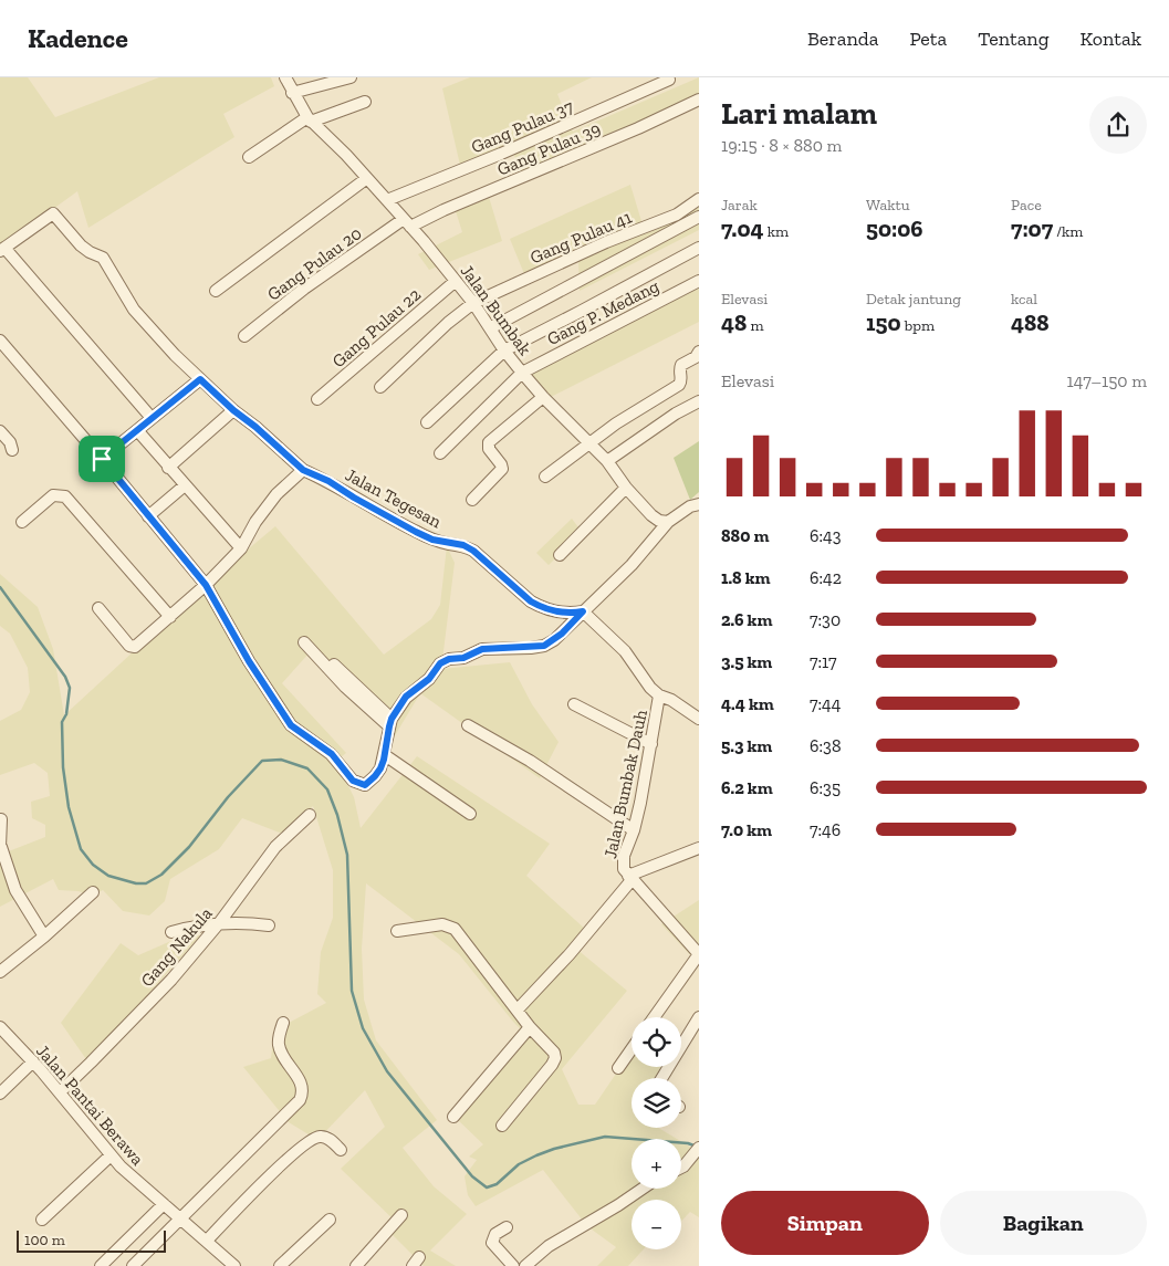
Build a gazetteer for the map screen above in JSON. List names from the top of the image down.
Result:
{
  "streets": {
    "street": [
      "Gang Pulau 37",
      "Gang Pulau 39",
      "Gang Pulau 41",
      "Gang Pulau 20",
      "Jalan Bumbak",
      "Gang P. Medang",
      "Gang Pulau 22",
      "Jalan Tegesan",
      "Jalan Bumbak Dauh",
      "Gang Nakula",
      "Jalan Pantai Berawa"
    ]
  },
  "crossings": [
    ["Gang Pulau 37", "Jalan Bumbak"],
    ["Gang Pulau 39", "Gang Pulau 20"],
    ["Gang Pulau 39", "Jalan Bumbak"],
    ["Gang Pulau 41", "Jalan Bumbak"],
    ["Gang Pulau 20", "Jalan Bumbak"],
    ["Jalan Bumbak", "Gang P. Medang"],
    ["Jalan Bumbak", "Gang Pulau 22"],
    ["Jalan Tegesan", "Jalan Bumbak Dauh"],
    ["Gang Nakula", "Jalan Pantai Berawa"]
  ],
  "scale_bar": "100 m",
  "page": {
    "header": "Kadence",
    "nav": [
      "Beranda",
      "Peta",
      "Tentang",
      "Kontak"
    ],
    "heading": ["Lari malam", "19:15 · 8 × 880 m"],
    "stats": [
      ["Jarak", "7.04 km"],
      ["Waktu", "50:06"],
      ["Pace", "7:07 /km"],
      ["Elevasi", "48 m"],
      ["Detak jantung", "150 bpm"],
      ["kcal", "488"]
    ],
    "chart": ["Elevasi", "147–150 m"],
    "list": [
      {
        "name": "880 m",
        "note": "6:43"
      },
      {
        "name": "1.8 km",
        "note": "6:42"
      },
      {
        "name": "2.6 km",
        "note": "7:30"
      },
      {
        "name": "3.5 km",
        "note": "7:17"
      },
      {
        "name": "4.4 km",
        "note": "7:44"
      },
      {
        "name": "5.3 km",
        "note": "6:38"
      },
      {
        "name": "6.2 km",
        "note": "6:35"
      },
      {
        "name": "7.0 km",
        "note": "7:46"
      }
    ],
    "map_buttons": ["+", "−"],
    "buttons": ["Simpan", "Bagikan"],
    "scale": "100 m"
  }
}
